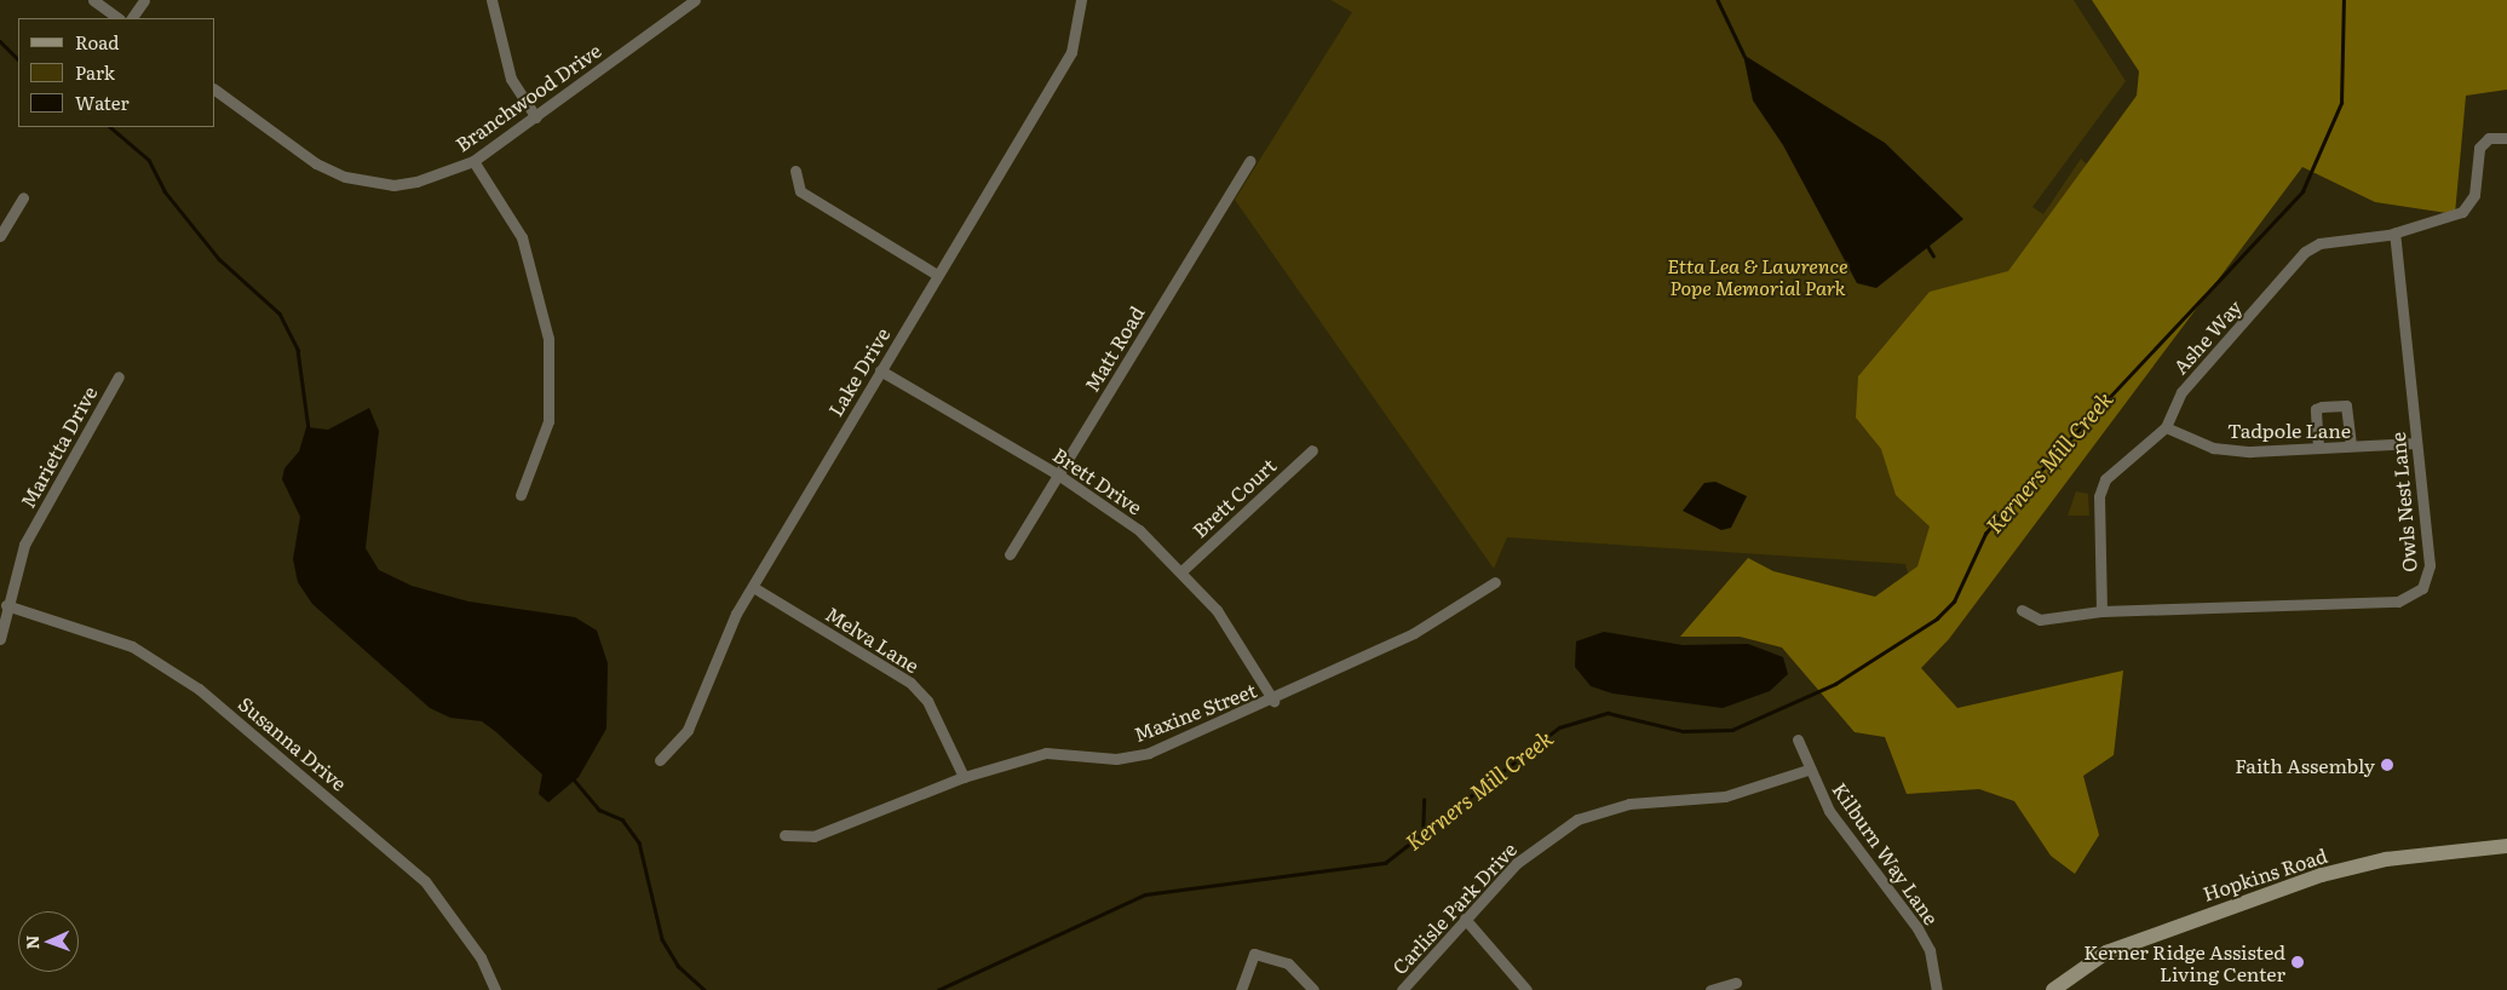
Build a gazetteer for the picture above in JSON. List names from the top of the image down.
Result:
{
  "streets": {
    "main road": ["Hopkins Road"],
    "street": [
      "Branchwood Drive",
      "Ashe Way",
      "Matt Road",
      "Lake Drive",
      "Tadpole Lane",
      "Marietta Drive",
      "Brett Drive",
      "Brett Court",
      "Owls Nest Lane",
      "Melva Lane",
      "Maxine Street",
      "Susanna Drive",
      "Kilburn Way Lane",
      "Carlisle Park Drive"
    ]
  },
  "crossings": [
    ["Ashe Way", "Tadpole Lane"],
    ["Ashe Way", "Owls Nest Lane"],
    ["Matt Road", "Brett Drive"],
    ["Lake Drive", "Brett Drive"],
    ["Lake Drive", "Melva Lane"],
    ["Tadpole Lane", "Owls Nest Lane"],
    ["Marietta Drive", "Susanna Drive"],
    ["Brett Drive", "Brett Court"],
    ["Brett Drive", "Maxine Street"],
    ["Melva Lane", "Maxine Street"],
    ["Kilburn Way Lane", "Carlisle Park Drive"]
  ],
  "water": ["Kerners Mill Creek"],
  "parks": ["Etta Lea & Lawrence Pope Memorial Park"],
  "places": ["Faith Assembly", "Kerner Ridge Assisted Living Center"],
  "legend": ["Road", "Park", "Water"],
  "north": "left"
}
